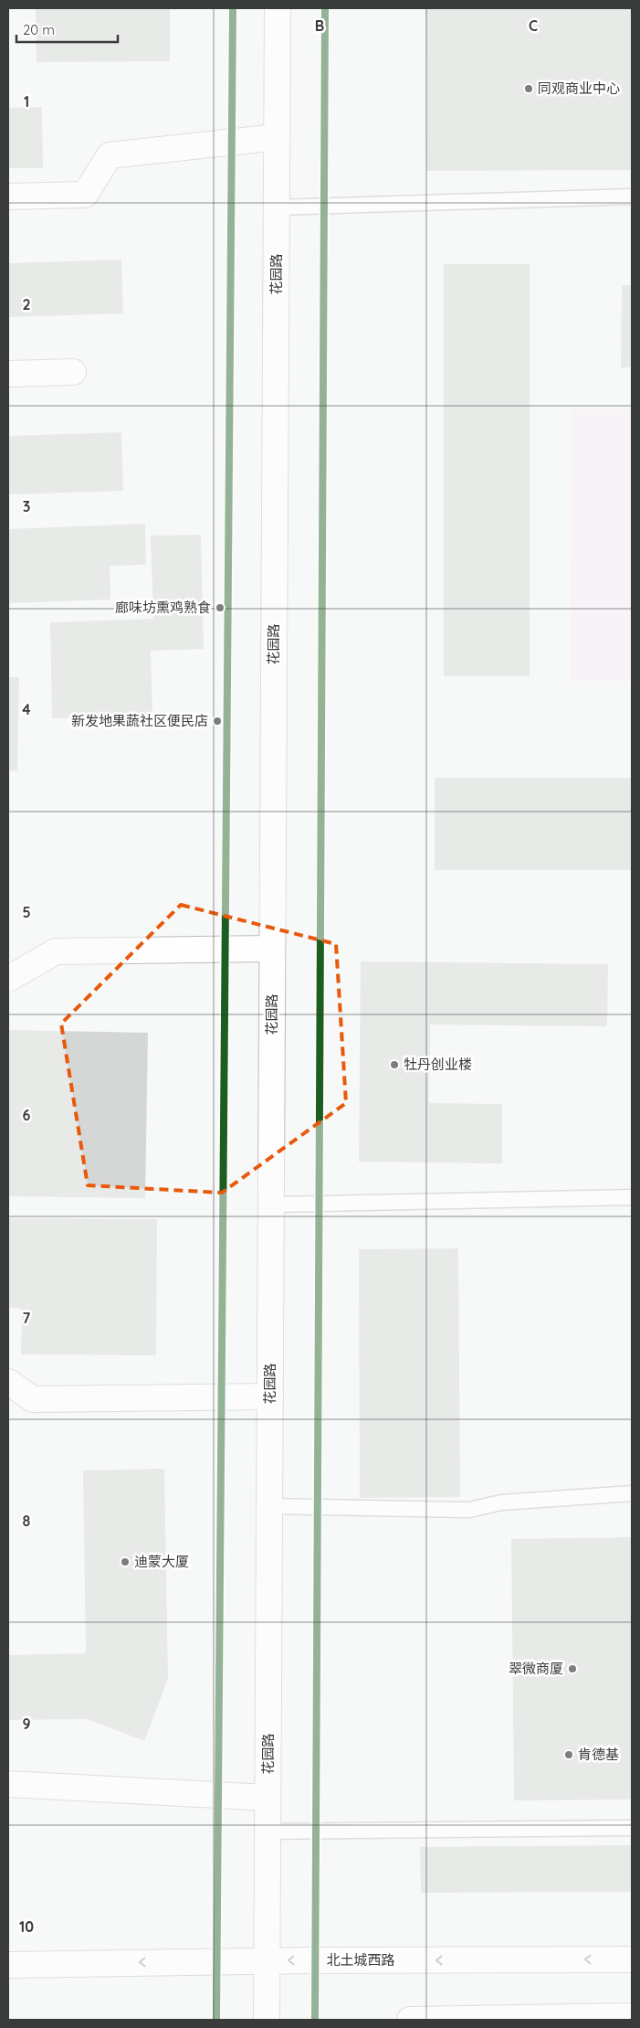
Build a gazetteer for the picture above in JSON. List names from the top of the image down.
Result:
{
  "streets": {
    "street": ["花园路", "北土城西路"]
  },
  "crossings": [
    ["花园路", "北土城西路"]
  ],
  "places": [
    "同观商业中心",
    "廊味坊熏鸡熟食",
    "新发地果蔬社区便民店",
    "牡丹创业楼",
    "迪蒙大厦",
    "翠微商厦",
    "肯德基"
  ],
  "scale_bar": "20 m",
  "grid": {
    "columns": ["B", "C"],
    "rows": [
      "1",
      "2",
      "3",
      "4",
      "5",
      "6",
      "7",
      "8",
      "9",
      "10"
    ]
  }
}
